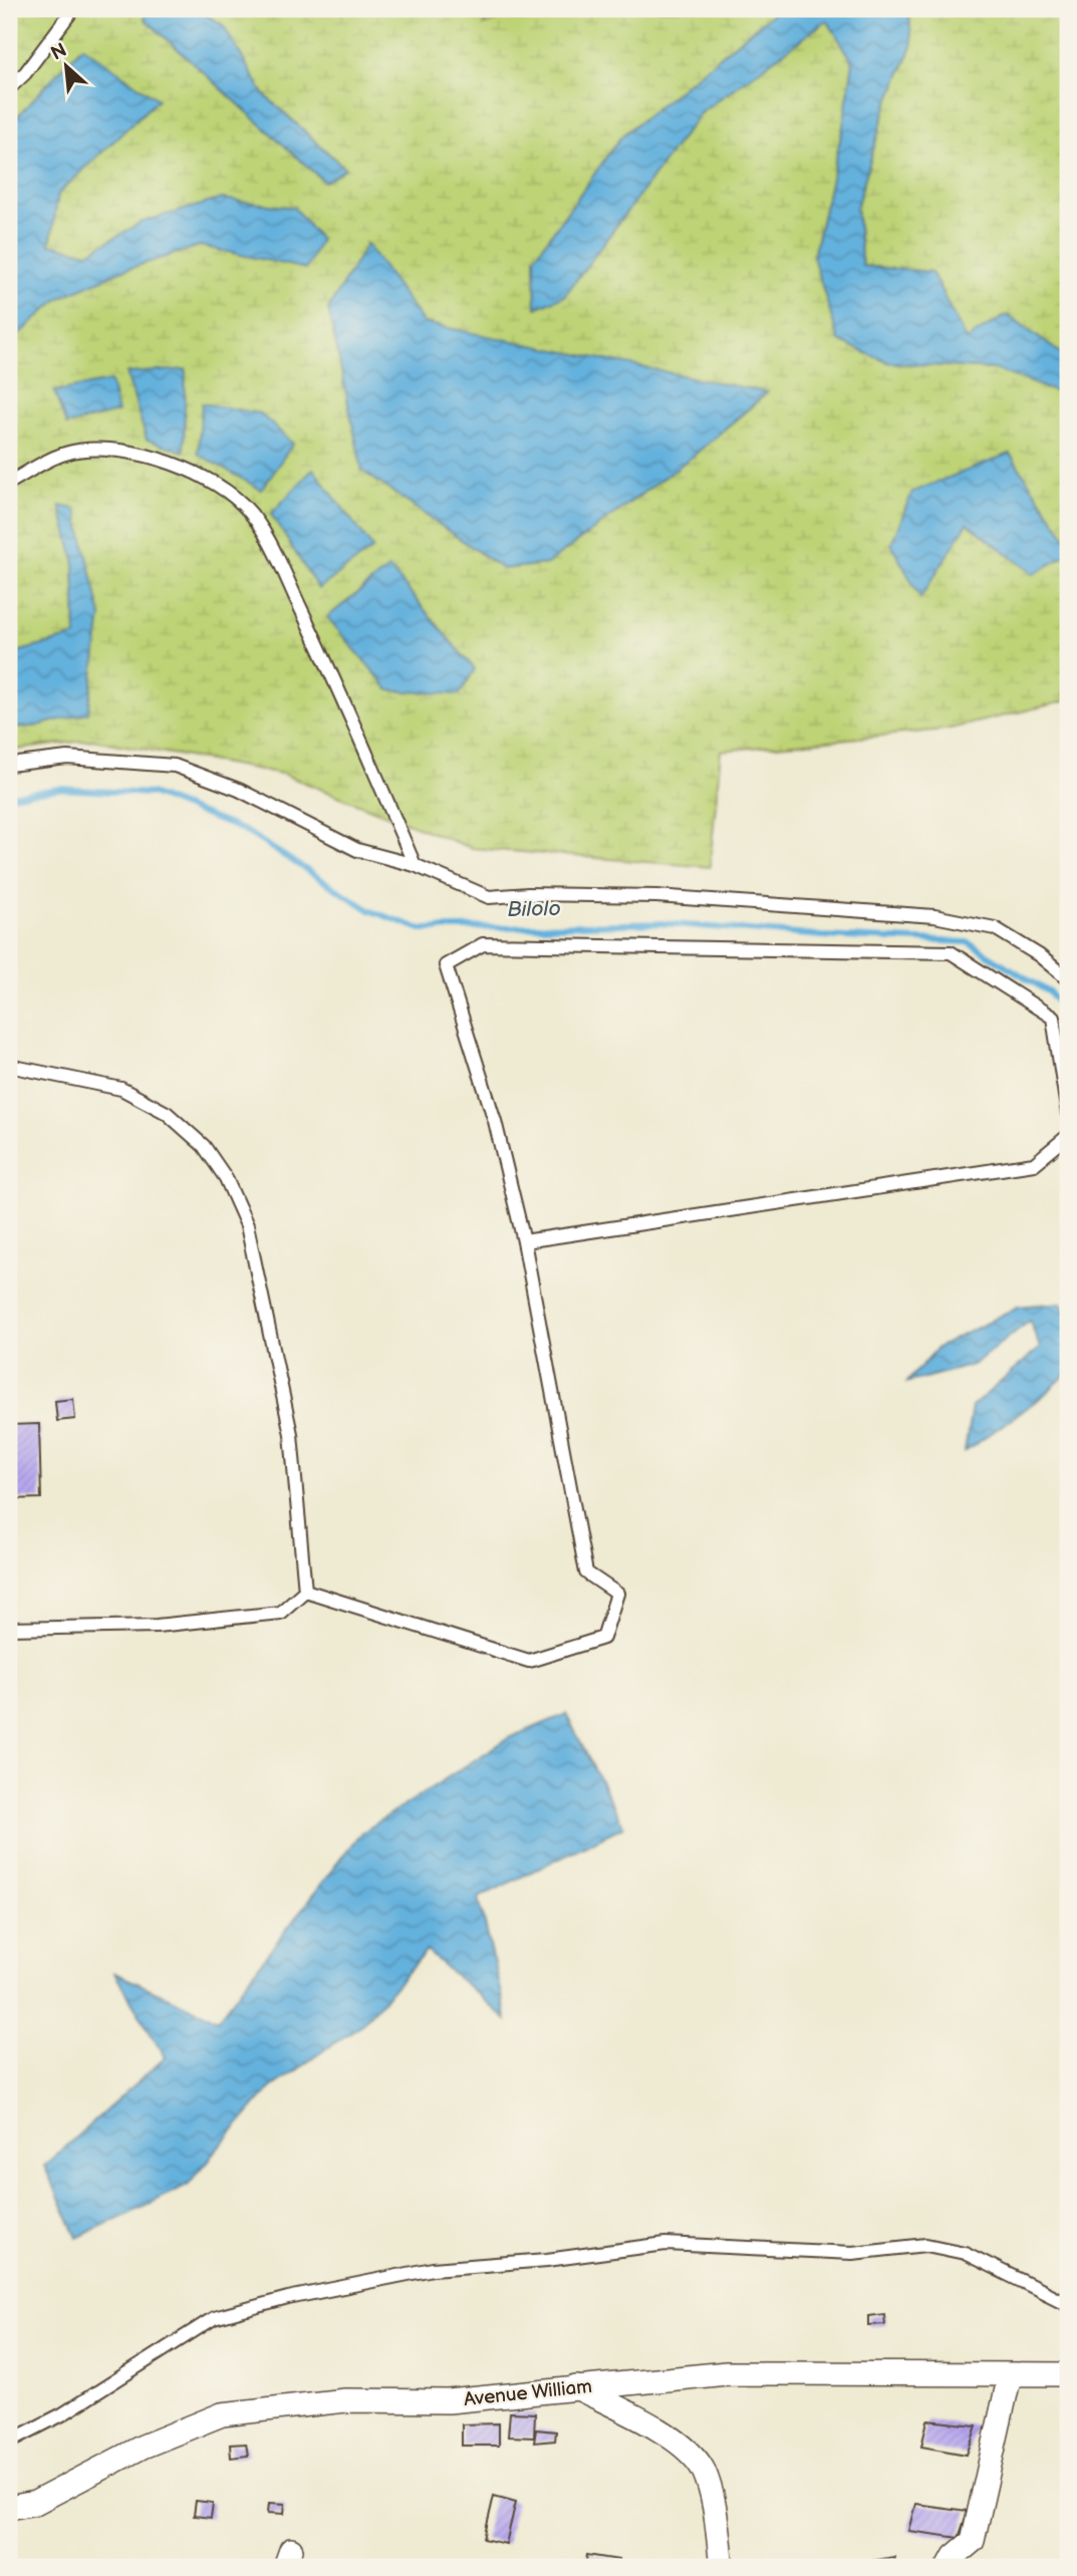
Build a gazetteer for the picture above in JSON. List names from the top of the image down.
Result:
{
  "streets": {
    "street": ["Avenue William"]
  },
  "water": ["Bilolo"],
  "north": "top left"
}
